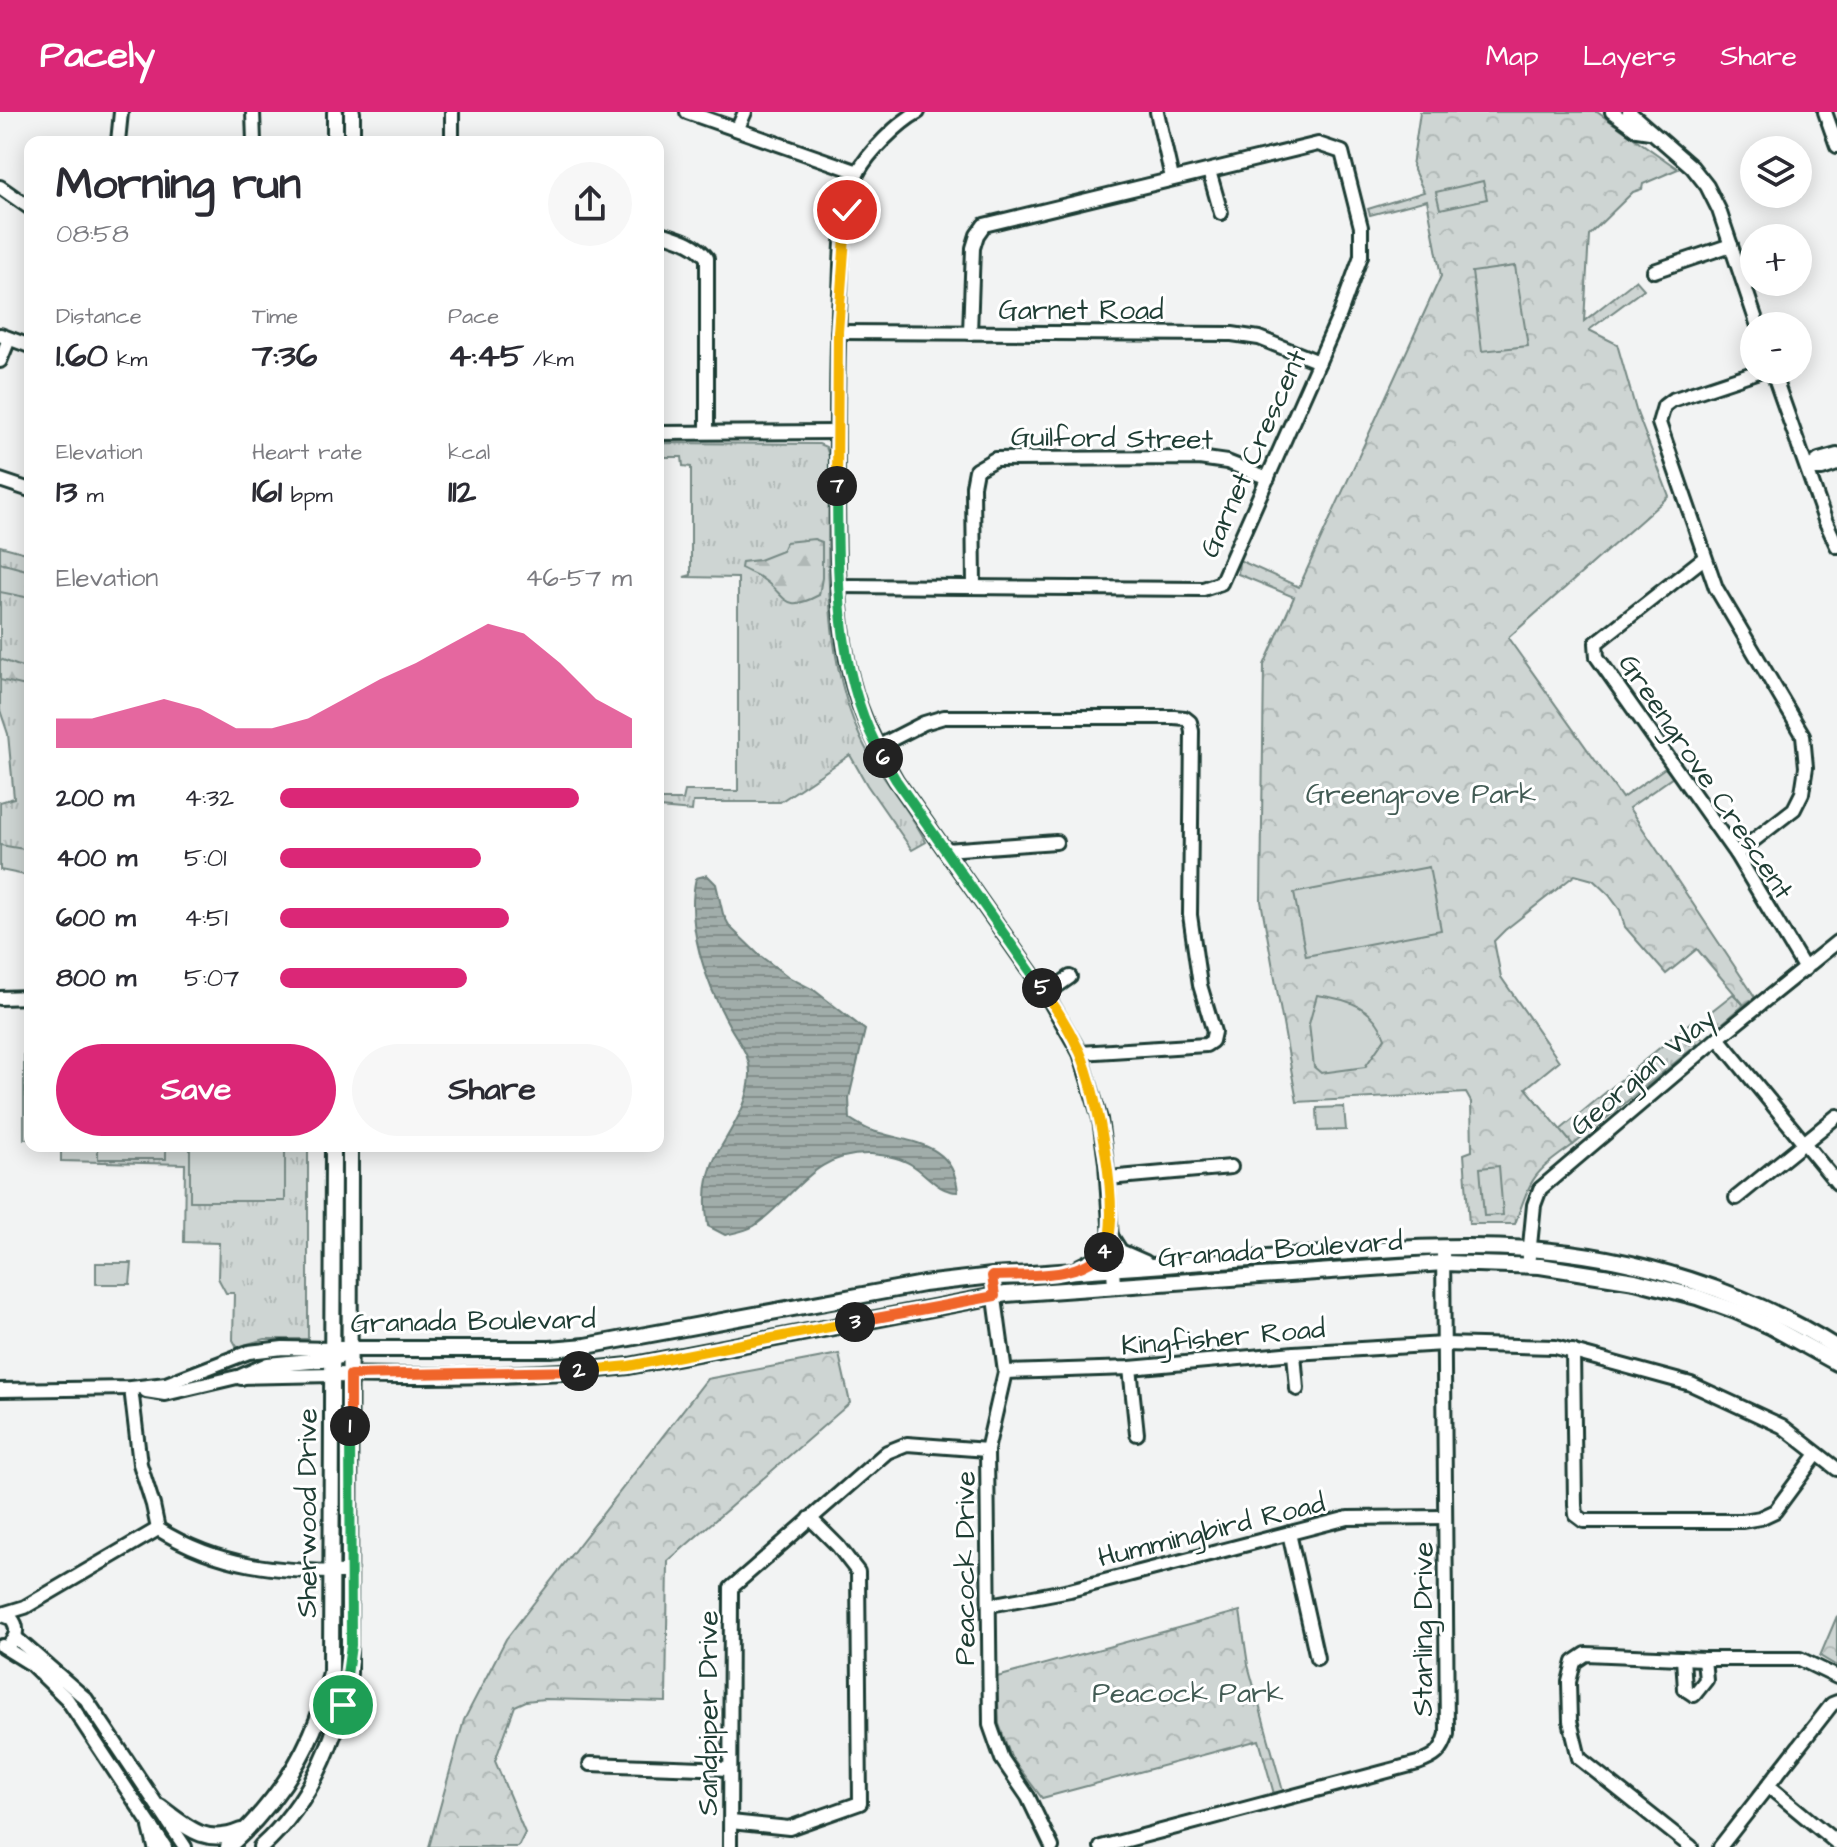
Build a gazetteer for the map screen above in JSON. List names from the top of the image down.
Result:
{
  "streets": {
    "main road": ["Granada Boulevard", "Sherwood Drive"],
    "street": [
      "Garnet Road",
      "Guilford Street",
      "Garnet Crescent",
      "Greengrove Crescent",
      "Georgian Way",
      "Kingfisher Road",
      "Hummingbird Road",
      "Peacock Drive",
      "Starling Drive",
      "Sandpiper Drive"
    ]
  },
  "crossings": [
    ["Garnet Road", "Garnet Crescent"],
    ["Guilford Street", "Garnet Crescent"],
    ["Greengrove Crescent", "Georgian Way"],
    ["Georgian Way", "Granada Boulevard"],
    ["Granada Boulevard", "Sherwood Drive"],
    ["Granada Boulevard", "Peacock Drive"],
    ["Granada Boulevard", "Starling Drive"],
    ["Kingfisher Road", "Peacock Drive"],
    ["Kingfisher Road", "Starling Drive"],
    ["Hummingbird Road", "Peacock Drive"],
    ["Hummingbird Road", "Starling Drive"],
    ["Peacock Drive", "Sandpiper Drive"]
  ],
  "parks": ["Greengrove Park", "Peacock Park"],
  "page": {
    "header": "Pacely",
    "nav": ["Map", "Layers", "Share"],
    "map_buttons": ["+", "−"],
    "heading": ["Morning run", "08:58"],
    "stats": [
      ["Distance", "1.60 km"],
      ["Time", "7:36"],
      ["Pace", "4:45 /km"],
      ["Elevation", "13 m"],
      ["Heart rate", "161 bpm"],
      ["kcal", "112"]
    ],
    "pins": [
      "7",
      "6",
      "5",
      "4",
      "3",
      "2",
      "1"
    ],
    "chart": ["Elevation", "46–57 m"],
    "list": [
      {
        "name": "200 m",
        "note": "4:32"
      },
      {
        "name": "400 m",
        "note": "5:01"
      },
      {
        "name": "600 m",
        "note": "4:51"
      },
      {
        "name": "800 m",
        "note": "5:07"
      }
    ],
    "buttons": ["Save", "Share"]
  }
}
